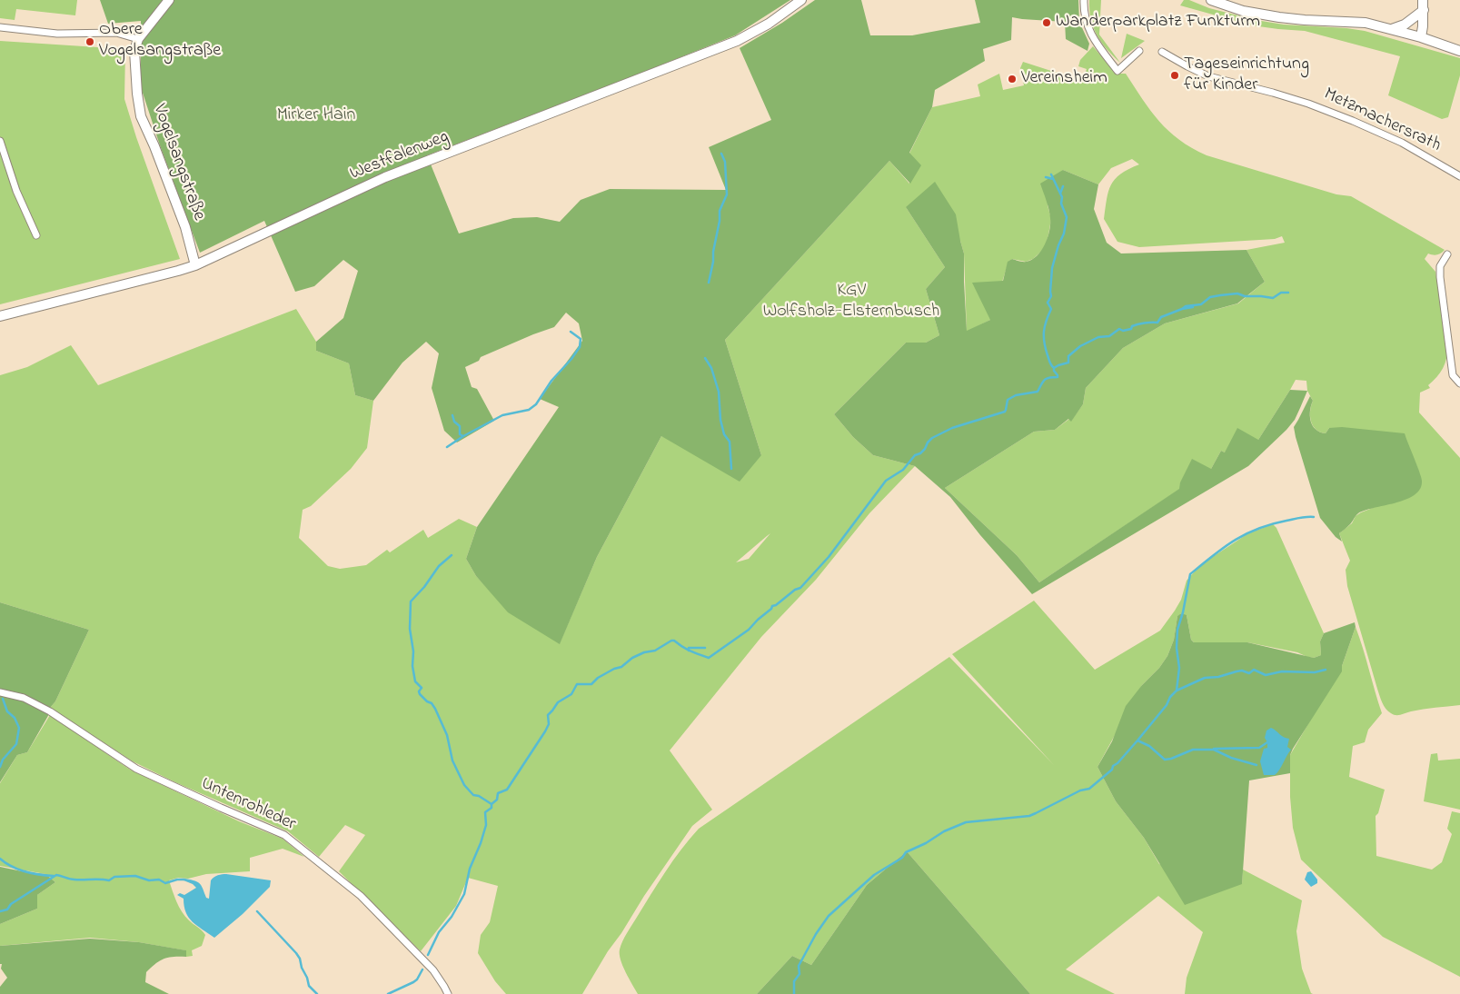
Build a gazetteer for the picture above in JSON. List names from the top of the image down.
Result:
{
  "streets": {
    "street": [
      "Metzmachersrath",
      "Westfalenweg",
      "Vogelsangstraße",
      "Untenrohleder"
    ]
  },
  "crossings": [
    ["Westfalenweg", "Vogelsangstraße"]
  ],
  "parks": ["Mirker Hain", "KGV Wolfsholz-Elsternbusch"],
  "places": [
    "Wanderparkplatz Funkturm",
    "Obere Vogelsangstraße",
    "Tageseinrichtung für Kinder",
    "Vereinsheim"
  ]
}
